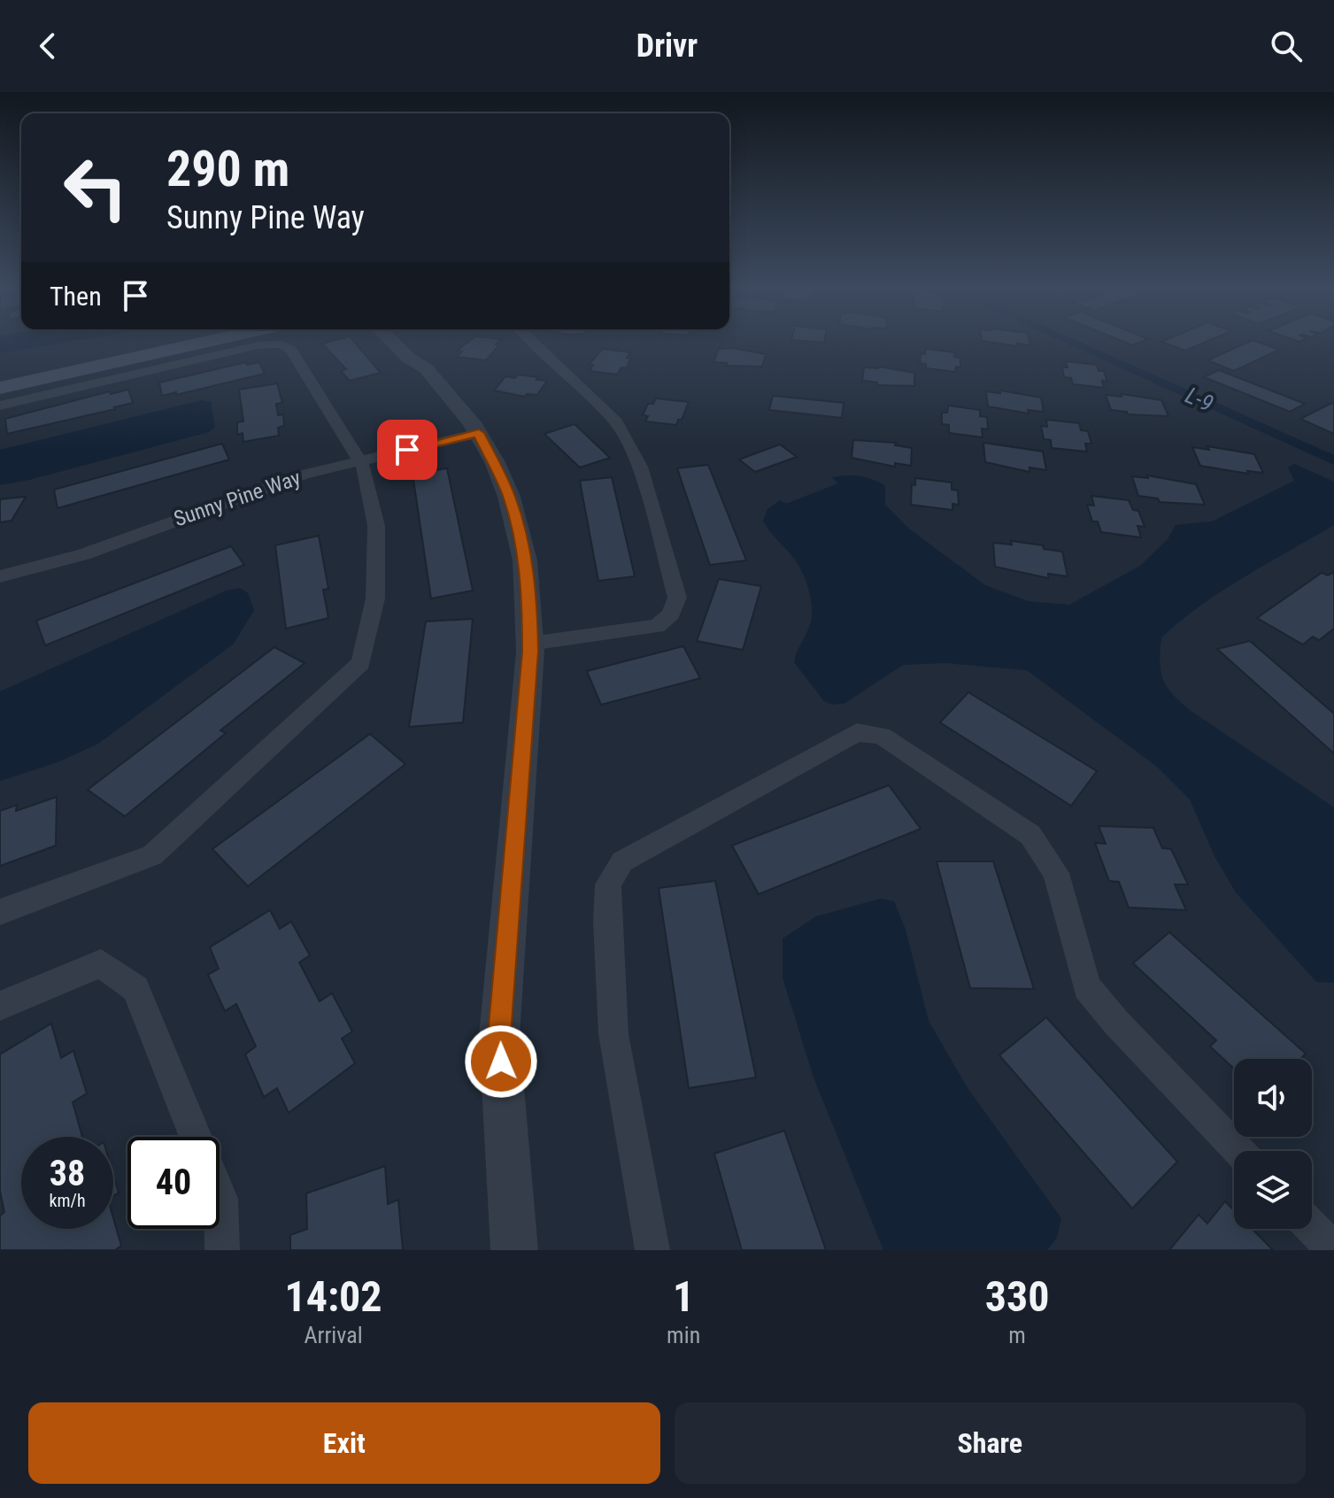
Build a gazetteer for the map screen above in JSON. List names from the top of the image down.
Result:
{
  "streets": {
    "street": ["Sunny Pine Way"]
  },
  "water": ["L-9"],
  "page": {
    "header": "Drivr",
    "turn": ["290 m", "Sunny Pine Way"],
    "then": "Then",
    "speed": "38 km/h",
    "limit": "40",
    "eta": [
      "14:02",
      "Arrival",
      "1",
      "min",
      "330",
      "m"
    ],
    "buttons": ["Exit", "Share"]
  }
}
